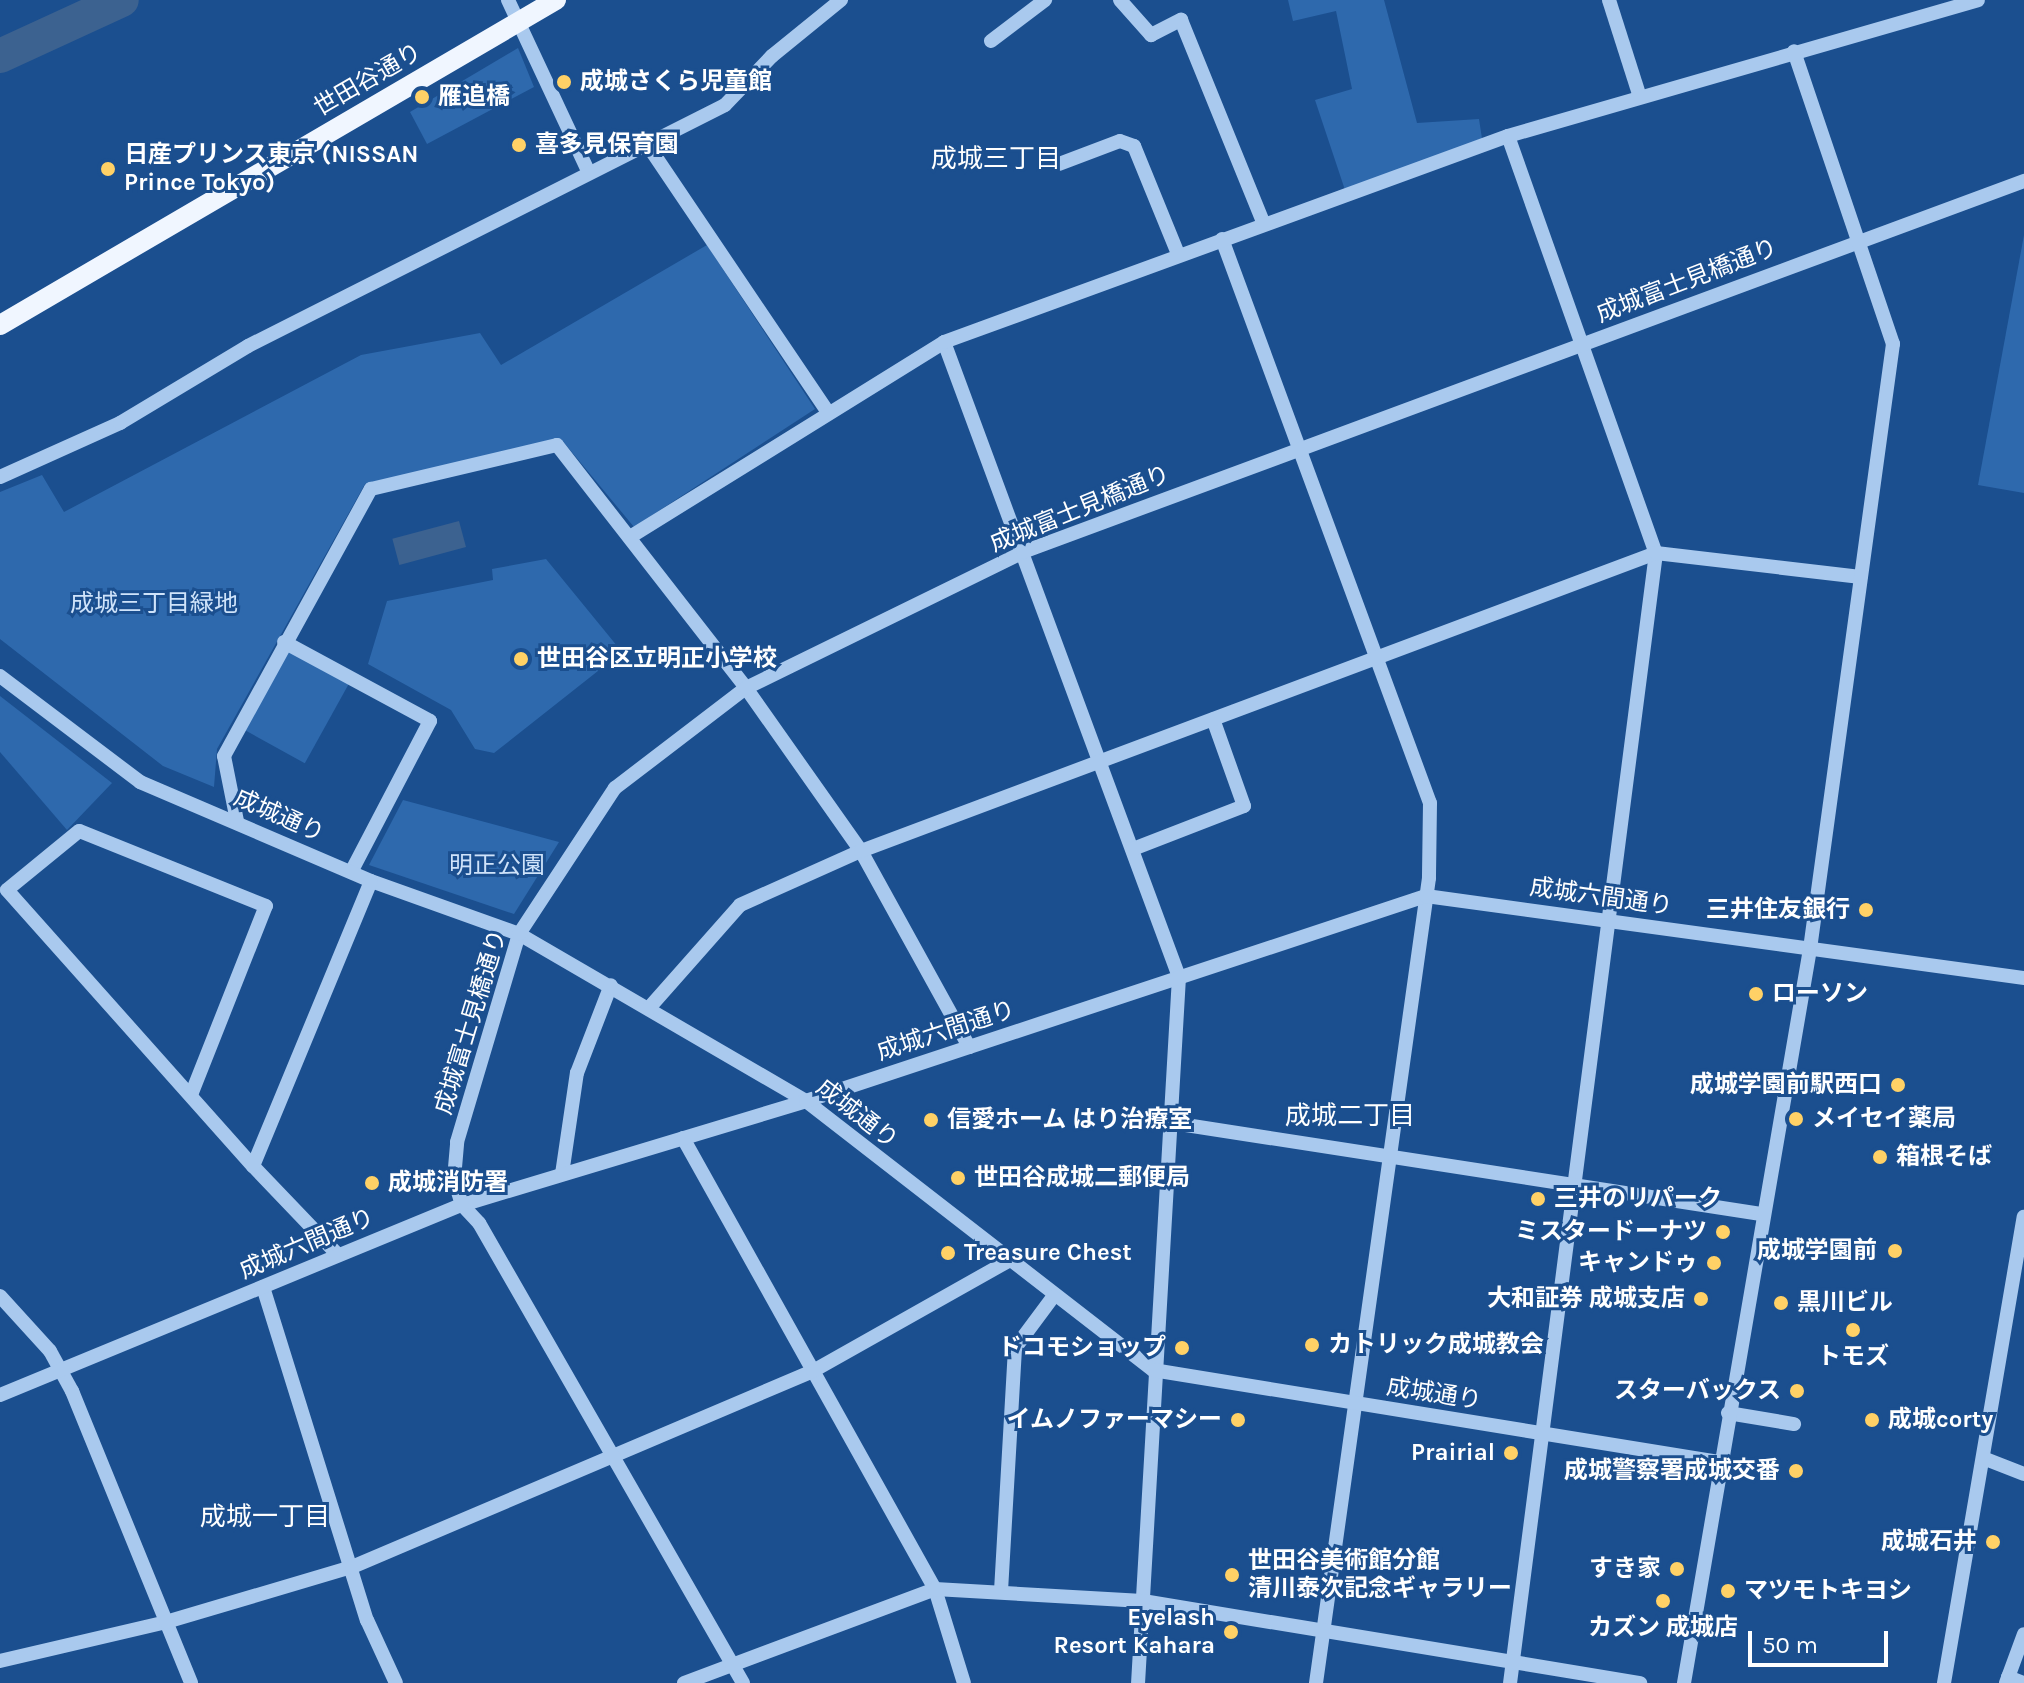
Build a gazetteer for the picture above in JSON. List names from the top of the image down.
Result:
{
  "streets": {
    "main road": ["世田谷通り"],
    "street": ["成城富士見橋通り", "成城通り", "成城六間通り"]
  },
  "crossings": [
    ["成城富士見橋通り", "成城通り"],
    ["成城富士見橋通り", "成城六間通り"],
    ["成城通り", "成城六間通り"]
  ],
  "districts": ["成城三丁目", "成城二丁目", "成城一丁目"],
  "parks": ["成城三丁目緑地", "明正公園"],
  "places": [
    "成城さくら児童館",
    "雁追橋",
    "喜多見保育園",
    "日産プリンス東京 (NISSAN Prince Tokyo)",
    "世田谷区立明正小学校",
    "三井住友銀行",
    "ローソン",
    "成城学園前駅西口",
    "メイセイ薬局",
    "信愛ホーム はり治療室",
    "箱根そば",
    "世田谷成城二郵便局",
    "成城消防署",
    "三井のリパーク",
    "ミスタードーナツ",
    "成城学園前",
    "Treasure Chest",
    "キャンドゥ",
    "大和証券 成城支店",
    "黒川ビル",
    "トモズ",
    "カトリック成城教会",
    "ドコモショップ",
    "スターバックス",
    "イムノファーマシー",
    "成城corty",
    "Prairial",
    "成城警察署成城交番",
    "成城石井",
    "すき家",
    "世田谷美術館分館 清川泰次記念ギャラリー",
    "マツモトキヨシ",
    "カズン 成城店",
    "Eyelash Resort Kahara"
  ],
  "scale_bar": "50 m"
}
